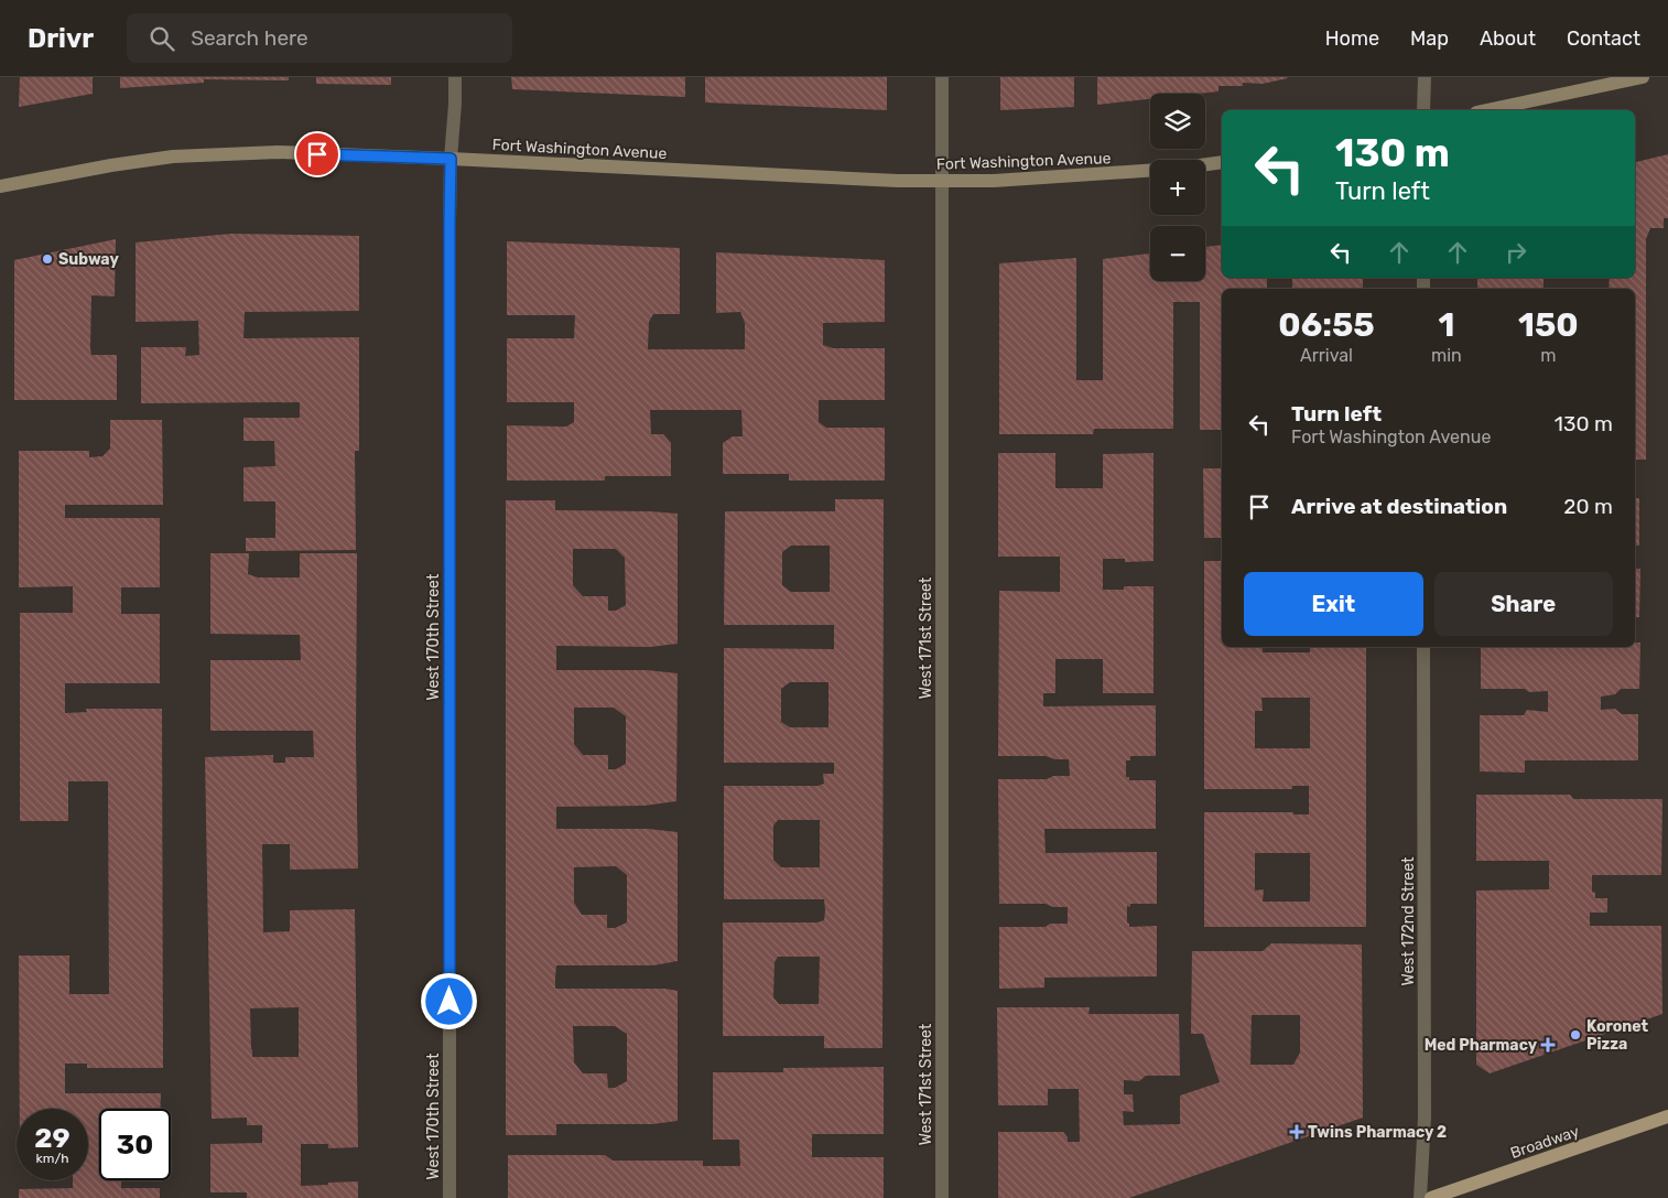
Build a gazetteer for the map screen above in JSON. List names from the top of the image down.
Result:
{
  "streets": {
    "main road": ["Fort Washington Avenue", "Broadway"],
    "street": ["West 170th Street", "West 171st Street", "West 172nd Street"]
  },
  "crossings": [
    ["Fort Washington Avenue", "West 170th Street"],
    ["Fort Washington Avenue", "West 171st Street"]
  ],
  "places": {
    "other": ["Subway", "Koronet Pizza"],
    "health": ["Med Pharmacy", "Twins Pharmacy 2"]
  },
  "page": {
    "header": "Drivr",
    "search": "Search here",
    "nav": [
      "Home",
      "Map",
      "About",
      "Contact"
    ],
    "map_buttons": ["+", "−"],
    "turn": ["130 m", "Turn left"],
    "eta": [
      "06:55",
      "Arrival",
      "1",
      "min",
      "150",
      "m"
    ],
    "list": [
      {
        "name": "Turn left",
        "note": "Fort Washington Avenue",
        "value": "130 m"
      },
      {
        "name": "Arrive at destination",
        "value": "20 m"
      }
    ],
    "buttons": ["Exit", "Share"],
    "speed": "29 km/h",
    "limit": "30"
  }
}
